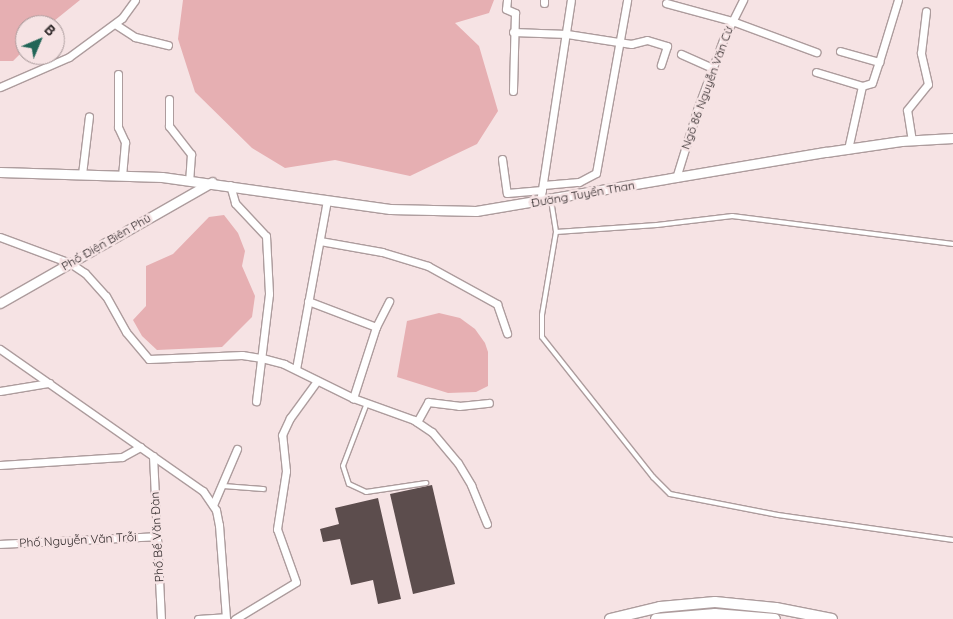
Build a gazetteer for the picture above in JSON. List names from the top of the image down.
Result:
{
  "streets": {
    "street": [
      "Ngõ 86 Nguyễn Văn Cừ",
      "Đường Tuyển Than",
      "Phố Điện Biên Phủ",
      "Phố Bế Văn Đàn",
      "Phố Nguyễn Văn Trỗi"
    ]
  },
  "crossings": [
    ["Ngõ 86 Nguyễn Văn Cừ", "Đường Tuyển Than"],
    ["Đường Tuyển Than", "Phố Điện Biên Phủ"],
    ["Phố Bế Văn Đàn", "Phố Nguyễn Văn Trỗi"]
  ],
  "north": "top right"
}
